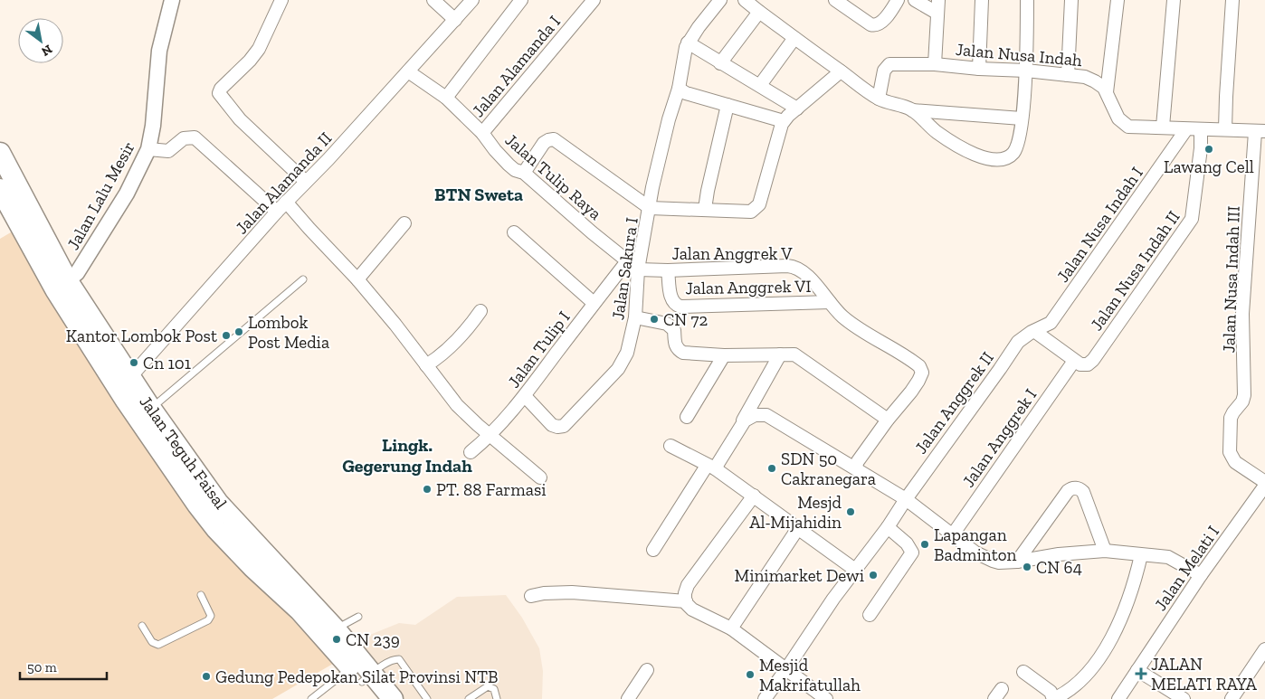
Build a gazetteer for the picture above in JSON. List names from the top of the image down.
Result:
{
  "streets": {
    "highway": ["Jalan Teguh Faisal"],
    "street": [
      "Jalan Nusa Indah",
      "Jalan Alamanda I",
      "Jalan Tulip Raya",
      "Jalan Alamanda II",
      "Jalan Lalu Mesir",
      "Jalan Nusa Indah I",
      "Jalan Anggrek V",
      "Jalan Sakura I",
      "Jalan Nusa Indah II",
      "Jalan Nusa Indah III",
      "Jalan Anggrek VI",
      "Jalan Tulip I",
      "Jalan Anggrek II",
      "Jalan Anggrek I",
      "Jalan Melati I"
    ]
  },
  "crossings": [
    ["Jalan Nusa Indah", "Jalan Nusa Indah I"],
    ["Jalan Nusa Indah", "Jalan Nusa Indah II"],
    ["Jalan Nusa Indah", "Jalan Nusa Indah III"],
    ["Jalan Alamanda I", "Jalan Tulip Raya"],
    ["Jalan Tulip Raya", "Jalan Alamanda II"],
    ["Jalan Tulip Raya", "Jalan Anggrek V"],
    ["Jalan Tulip Raya", "Jalan Sakura I"],
    ["Jalan Tulip Raya", "Jalan Tulip I"],
    ["Jalan Alamanda II", "Jalan Teguh Faisal"],
    ["Jalan Lalu Mesir", "Jalan Teguh Faisal"],
    ["Jalan Nusa Indah I", "Jalan Anggrek II"],
    ["Jalan Anggrek V", "Jalan Sakura I"],
    ["Jalan Anggrek V", "Jalan Anggrek VI"],
    ["Jalan Sakura I", "Jalan Tulip I"],
    ["Jalan Nusa Indah II", "Jalan Anggrek I"]
  ],
  "districts": ["BTN Sweta", "Lingk. Gegerung Indah"],
  "places": {
    "other": [
      "Lawang Cell",
      "CN 72",
      "Lombok Post Media",
      "Kantor Lombok Post",
      "Cn 101",
      "SDN 50 Cakranegara",
      "PT. 88 Farmasi",
      "Mesjd Al-Mijahidin",
      "Lapangan Badminton",
      "CN 64",
      "Minimarket Dewi",
      "CN 239",
      "Mesjid Makrifatullah",
      "Gedung Pedepokan Silat Provinsi NTB"
    ],
    "health": ["JALAN MELATI RAYA"]
  },
  "scale_bar": "50 m",
  "north": "bottom right"
}
